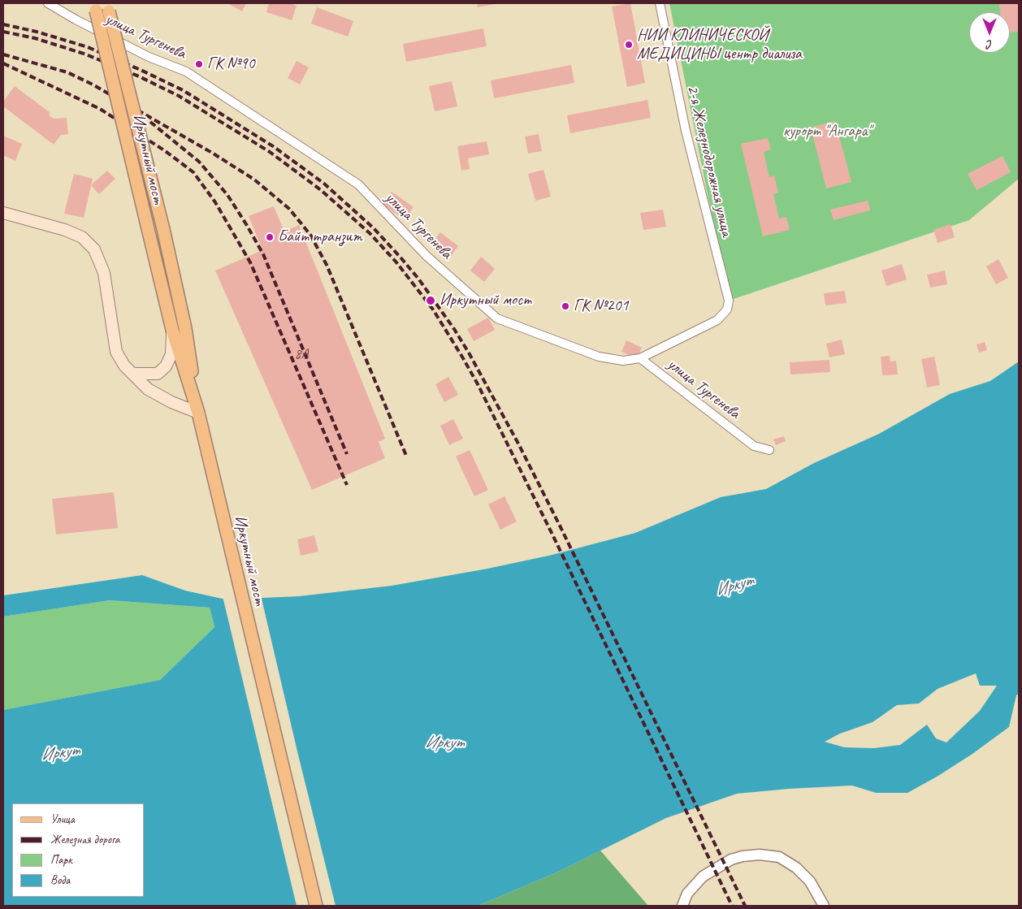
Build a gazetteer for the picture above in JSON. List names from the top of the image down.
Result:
{
  "streets": {
    "main road": ["Иркутный мост"],
    "street": ["улица Тургенева", "2-я Железнодорожная улица"]
  },
  "crossings": [
    ["улица Тургенева", "2-я Железнодорожная улица"]
  ],
  "water": ["Иркут"],
  "parks": ["курорт \"Ангара\""],
  "places": [
    "НИИ КЛИНИЧЕСКОЙ МЕДИЦИНЫ центр диализа",
    "ГК №90",
    "Байт транзит",
    "Иркутный мост",
    "ГК №201"
  ],
  "house_numbers": ["8А"],
  "legend": [
    "Улица",
    "Железная дорога",
    "Парк",
    "Вода"
  ],
  "north": "bottom"
}
